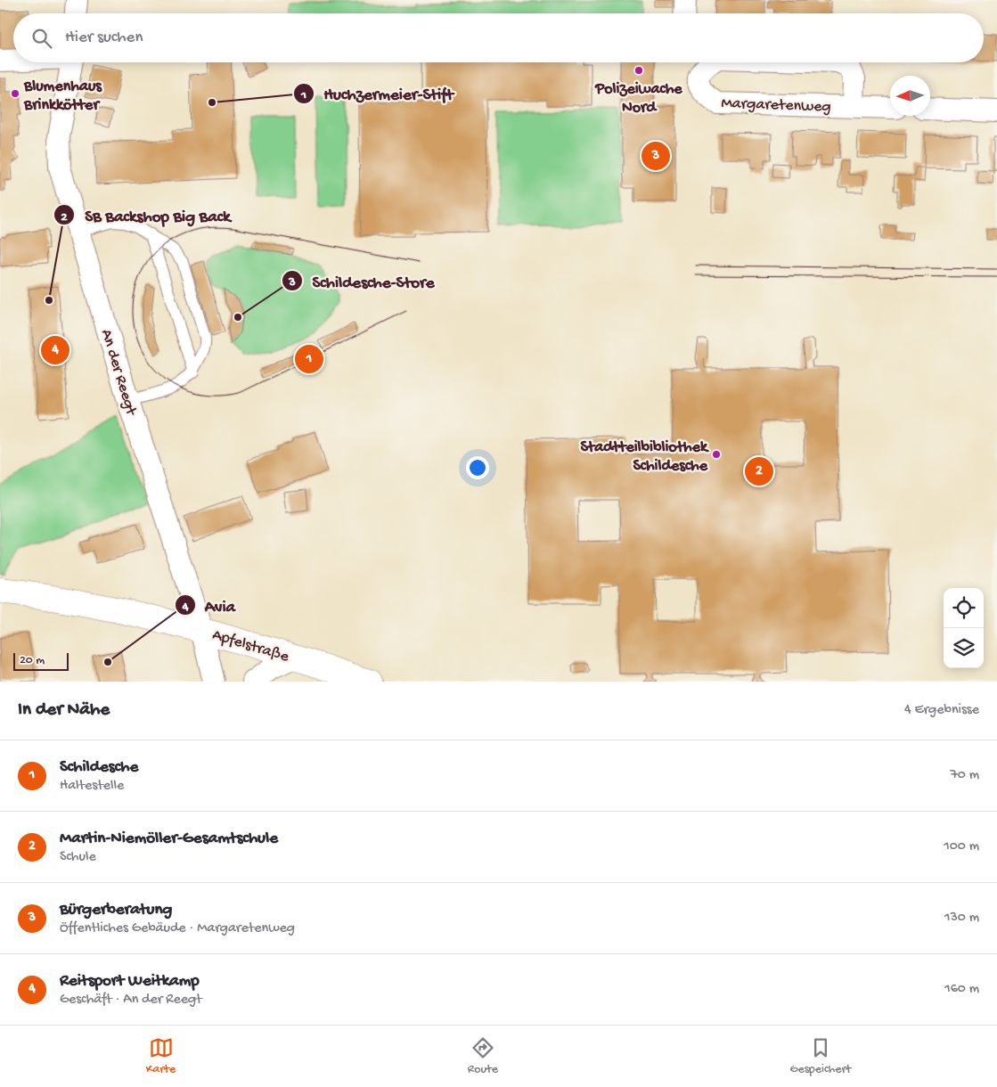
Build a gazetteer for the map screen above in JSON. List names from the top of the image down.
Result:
{
  "streets": {
    "street": ["Margaretenweg", "An der Reegt", "Apfelstraße"]
  },
  "crossings": [
    ["An der Reegt", "Apfelstraße"]
  ],
  "places": [
    "Polizeiwache Nord",
    "Blumenhaus Brinkkötter",
    "Huchzermeier-Stift",
    "SB Backshop Big Back",
    "Schildesche-Store",
    "Stadtteilbibliothek Schildesche",
    "Avia"
  ],
  "scale_bar": "20 m",
  "north": "left",
  "page": {
    "search": "Hier suchen",
    "pins": [
      "3",
      "4",
      "1",
      "2"
    ],
    "scale": "20 m",
    "heading": ["In der Nähe", "4 Ergebnisse"],
    "list": [
      {
        "mark": "1",
        "name": "Schildesche",
        "note": "Haltestelle",
        "value": "70 m"
      },
      {
        "mark": "2",
        "name": "Martin-Niemöller-Gesamtschule",
        "note": "Schule",
        "value": "100 m"
      },
      {
        "mark": "3",
        "name": "Bürgerberatung",
        "note": "Öffentliches Gebäude · Margaretenweg",
        "value": "130 m"
      },
      {
        "mark": "4",
        "name": "Reitsport Weitkamp",
        "note": "Geschäft · An der Reegt",
        "value": "160 m"
      }
    ],
    "nav": ["Karte", "Route", "Gespeichert"]
  }
}
